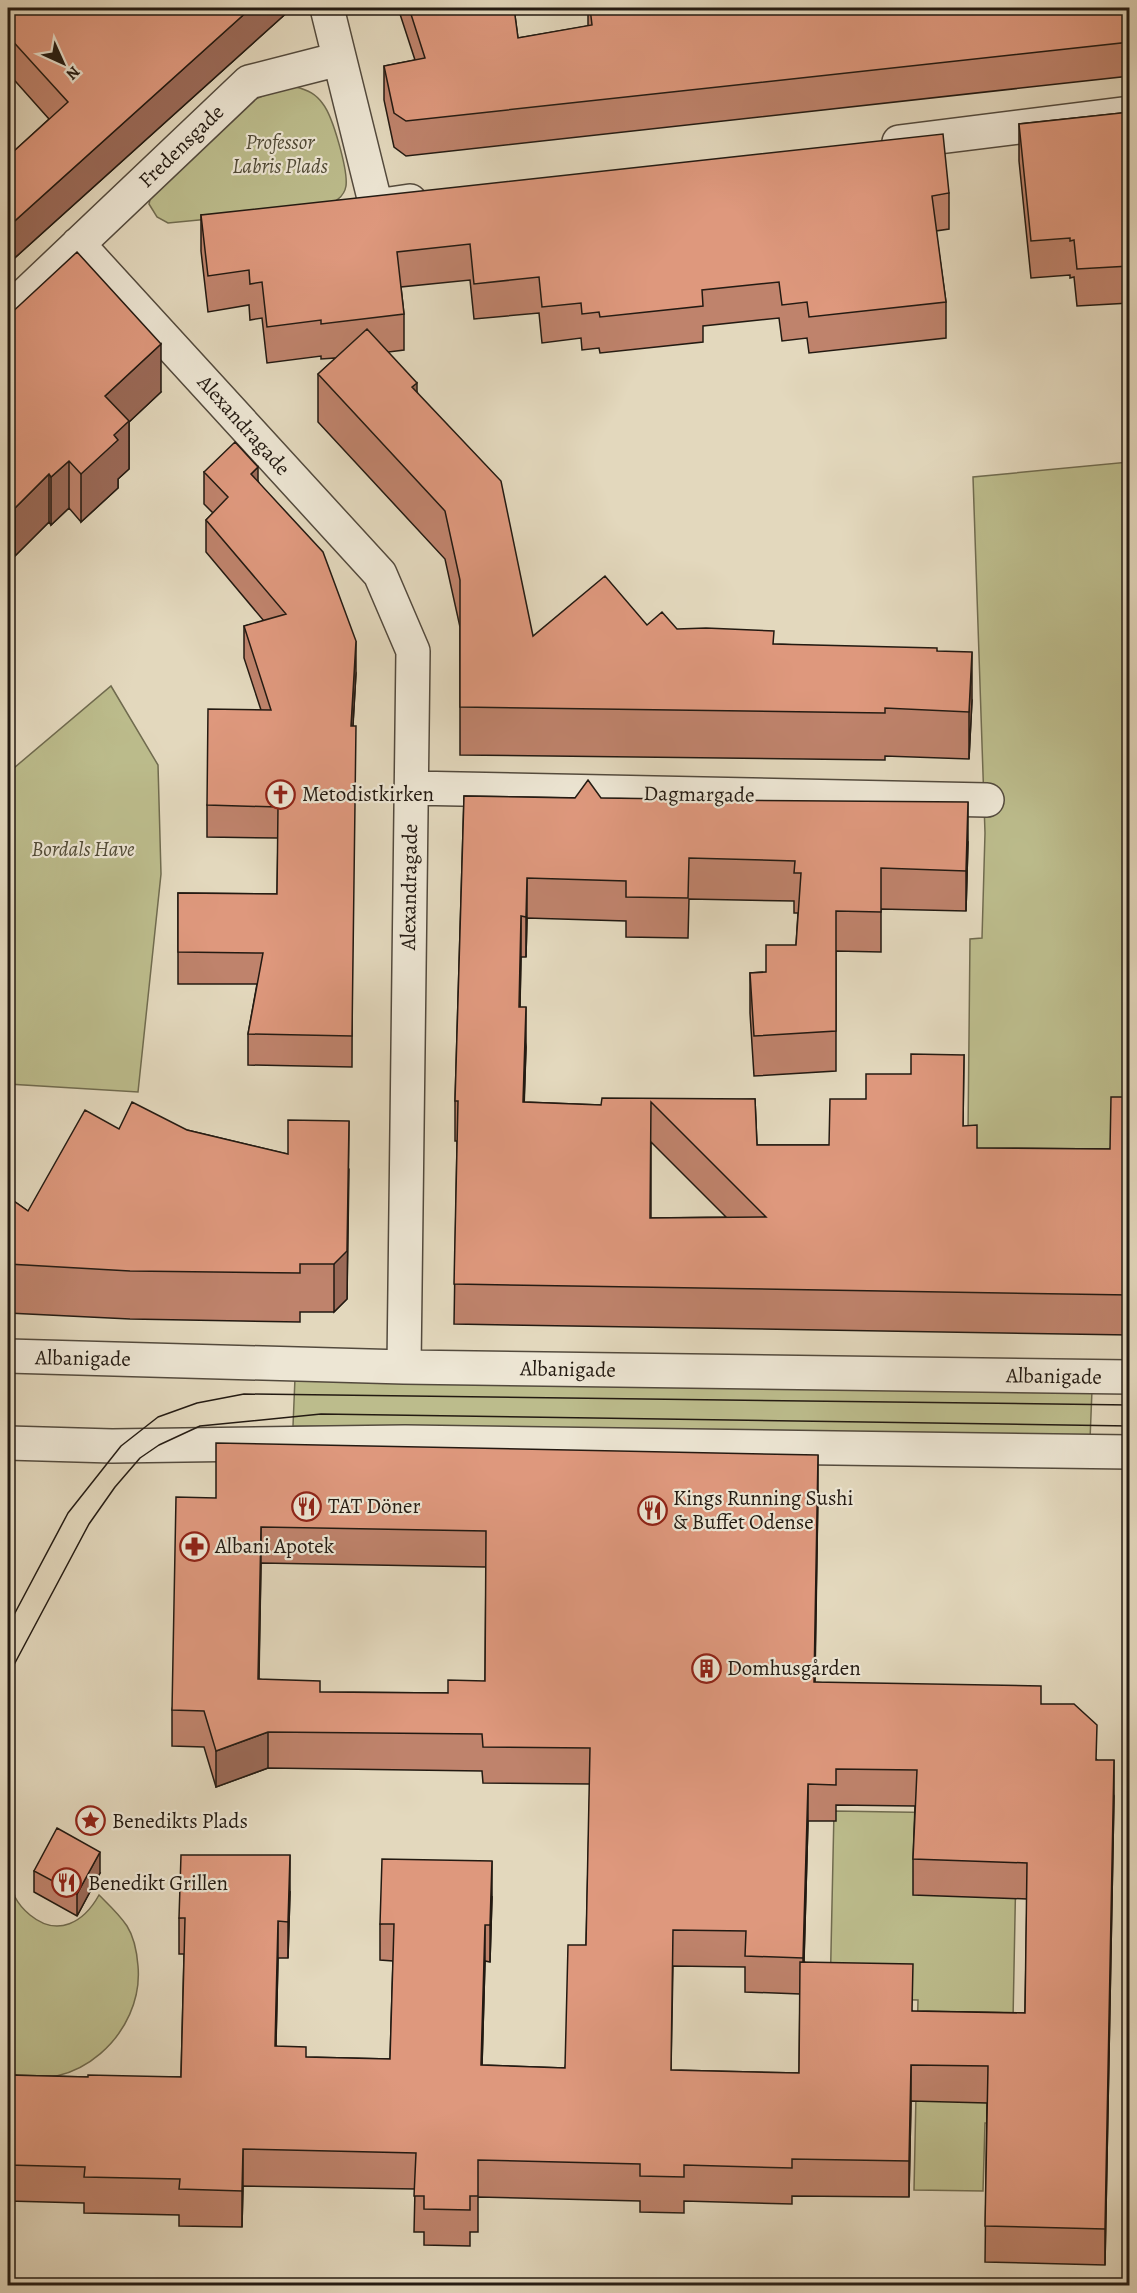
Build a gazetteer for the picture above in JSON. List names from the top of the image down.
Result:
{
  "streets": {
    "street": [
      "Fredensgade",
      "Alexandragade",
      "Dagmargade",
      "Albanigade"
    ]
  },
  "crossings": [
    ["Fredensgade", "Alexandragade"],
    ["Alexandragade", "Dagmargade"],
    ["Alexandragade", "Albanigade"]
  ],
  "parks": ["Professor Labris Plads", "Bordals Have"],
  "places": {
    "church": ["Metodistkirken"],
    "restaurant": ["TAT Döner", "Kings Running Sushi & Buffet Odense", "Benedikt Grillen"],
    "pharmacy": ["Albani Apotek"],
    "building": ["Domhusgården"],
    "place": ["Benedikts Plads"]
  },
  "north": "bottom right"
}
